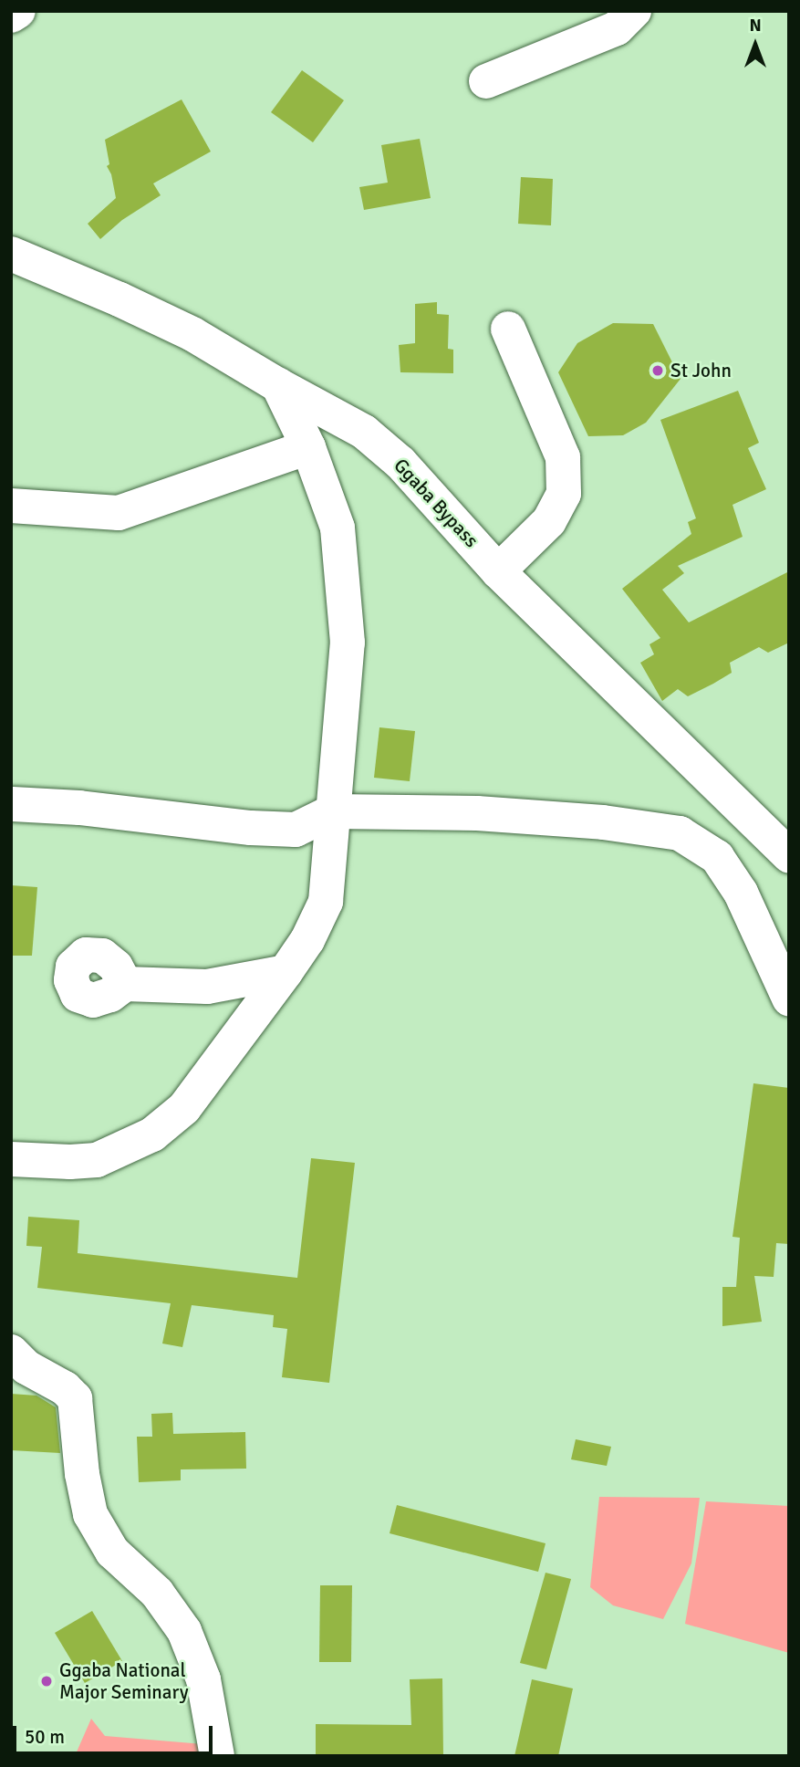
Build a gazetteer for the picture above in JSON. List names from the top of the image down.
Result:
{
  "streets": {
    "street": ["Ggaba Bypass"]
  },
  "places": ["St John", "Ggaba National Major Seminary"],
  "scale_bar": "50 m",
  "north": "top"
}
